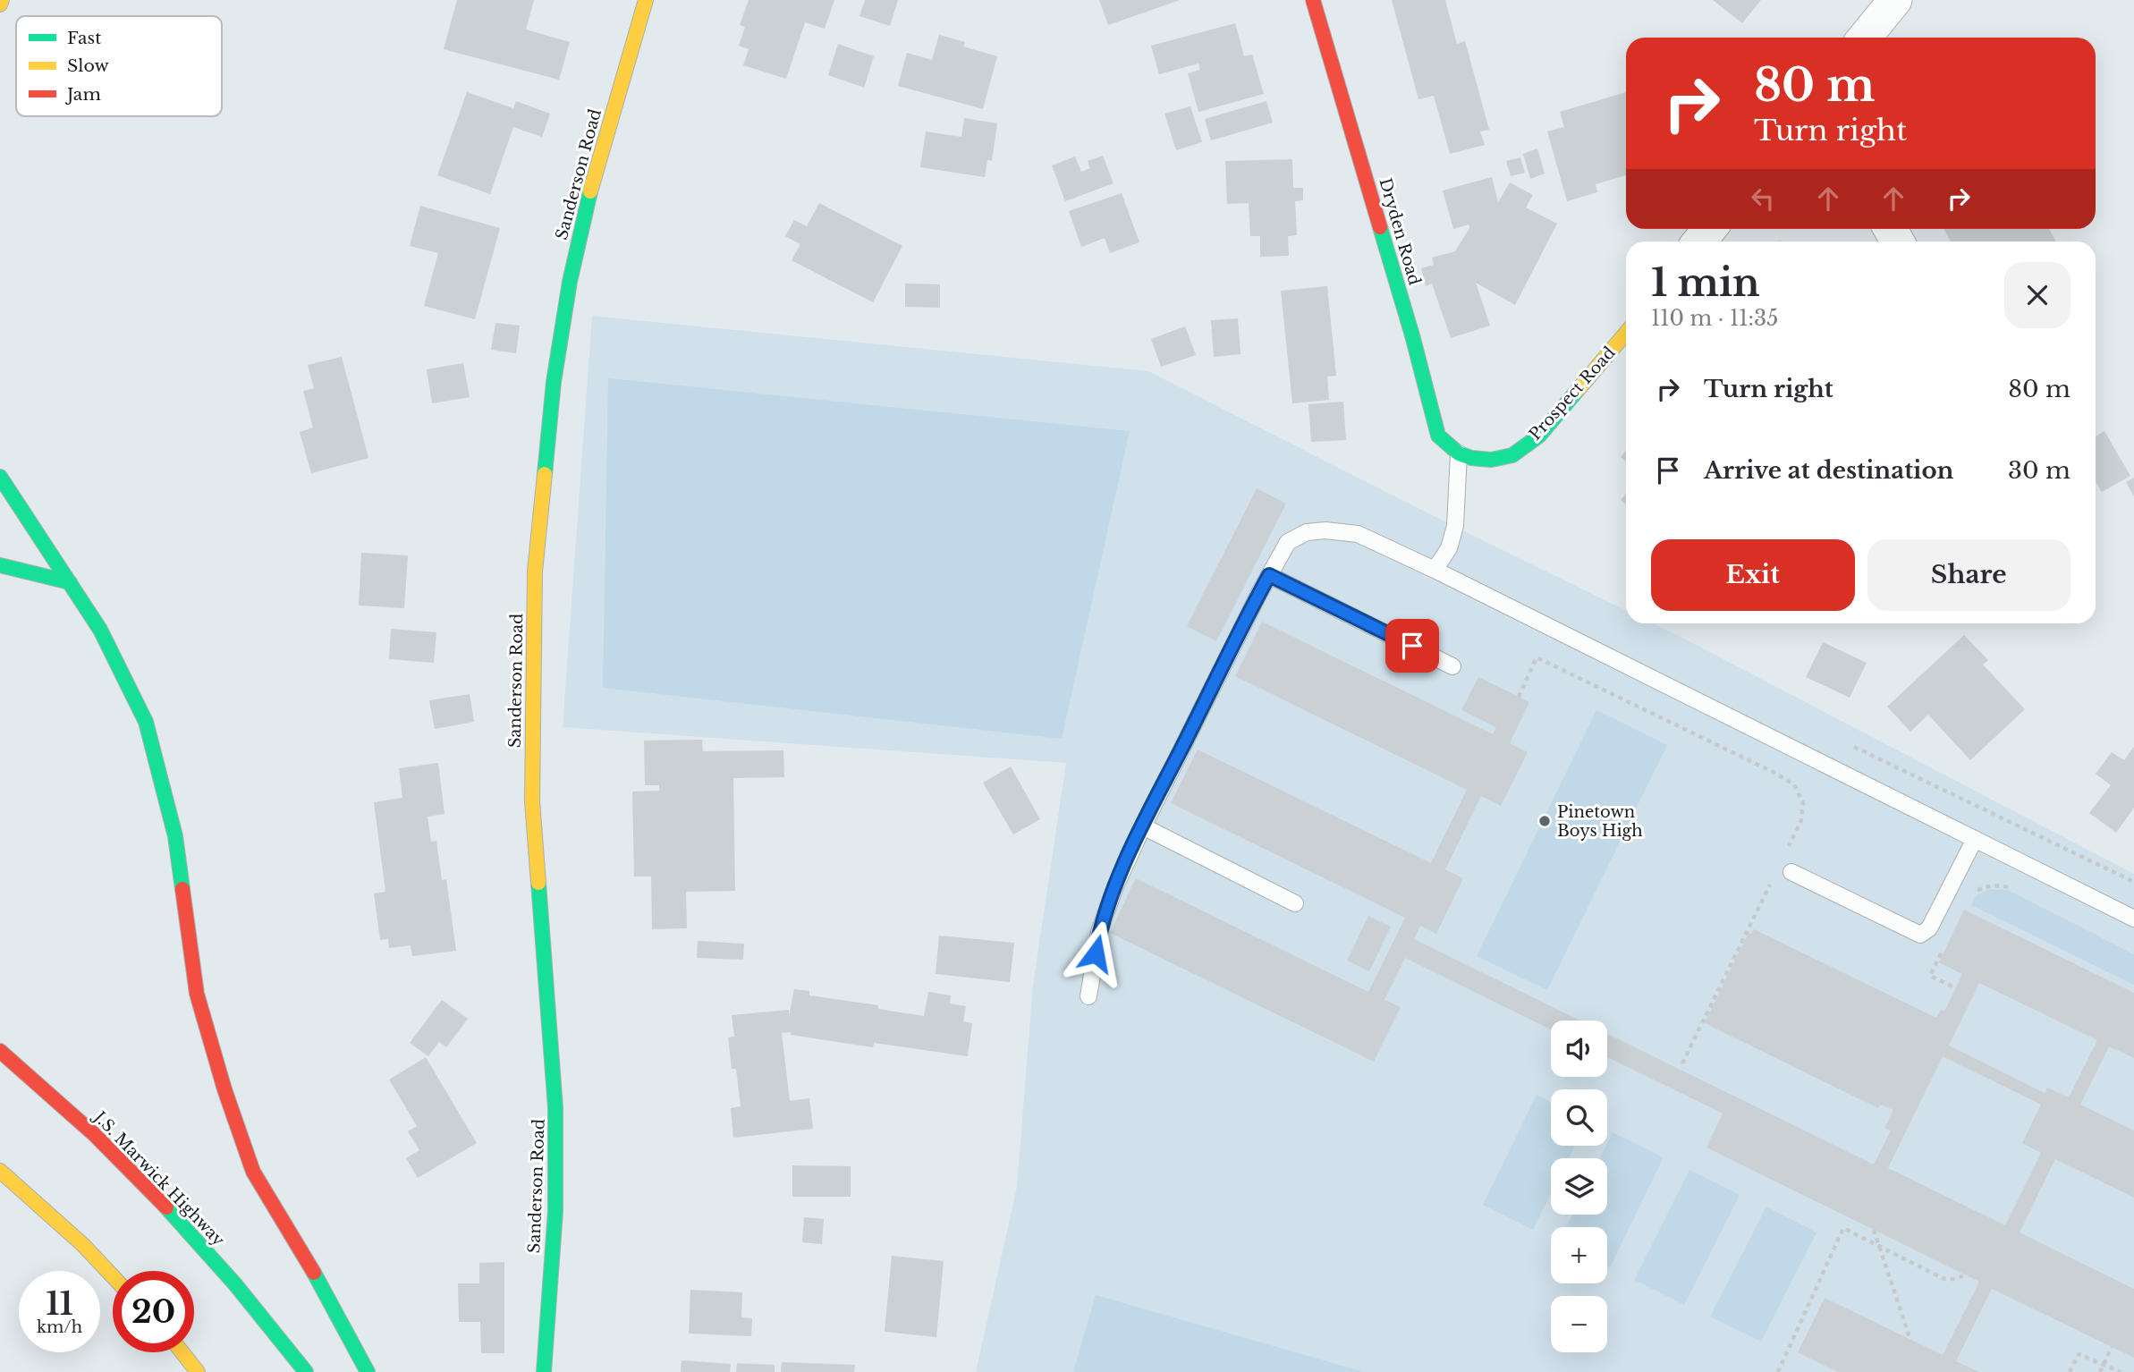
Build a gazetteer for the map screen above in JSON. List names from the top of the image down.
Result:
{
  "streets": {
    "main road": [
      "Sanderson Road",
      "Dryden Road",
      "Prospect Road",
      "J.S. Marwick Highway"
    ]
  },
  "crossings": [
    ["Dryden Road", "Prospect Road"]
  ],
  "places": ["Pinetown Boys High"],
  "legend": ["Fast", "Slow", "Jam"],
  "page": {
    "turn": ["80 m", "Turn right"],
    "heading": ["1 min", "110 m · 11:35"],
    "list": [
      {
        "name": "Turn right",
        "value": "80 m"
      },
      {
        "name": "Arrive at destination",
        "value": "30 m"
      }
    ],
    "buttons": ["Exit", "Share"],
    "map_buttons": ["+", "−"],
    "speed": "11 km/h",
    "limit": "20"
  }
}
